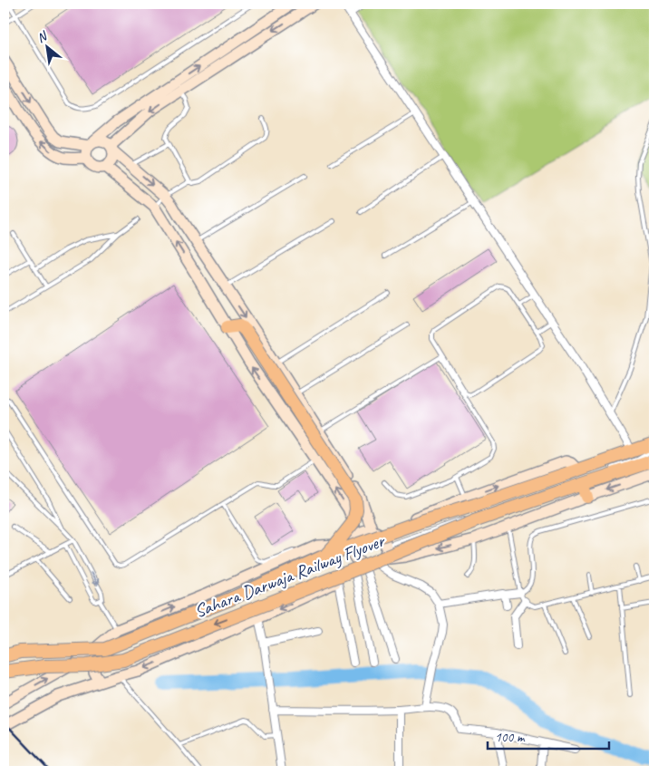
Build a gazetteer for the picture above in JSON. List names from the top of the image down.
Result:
{
  "streets": {
    "highway": ["Sahara Darwaja Railway Flyover"]
  },
  "scale_bar": "100 m",
  "north": "top left"
}
